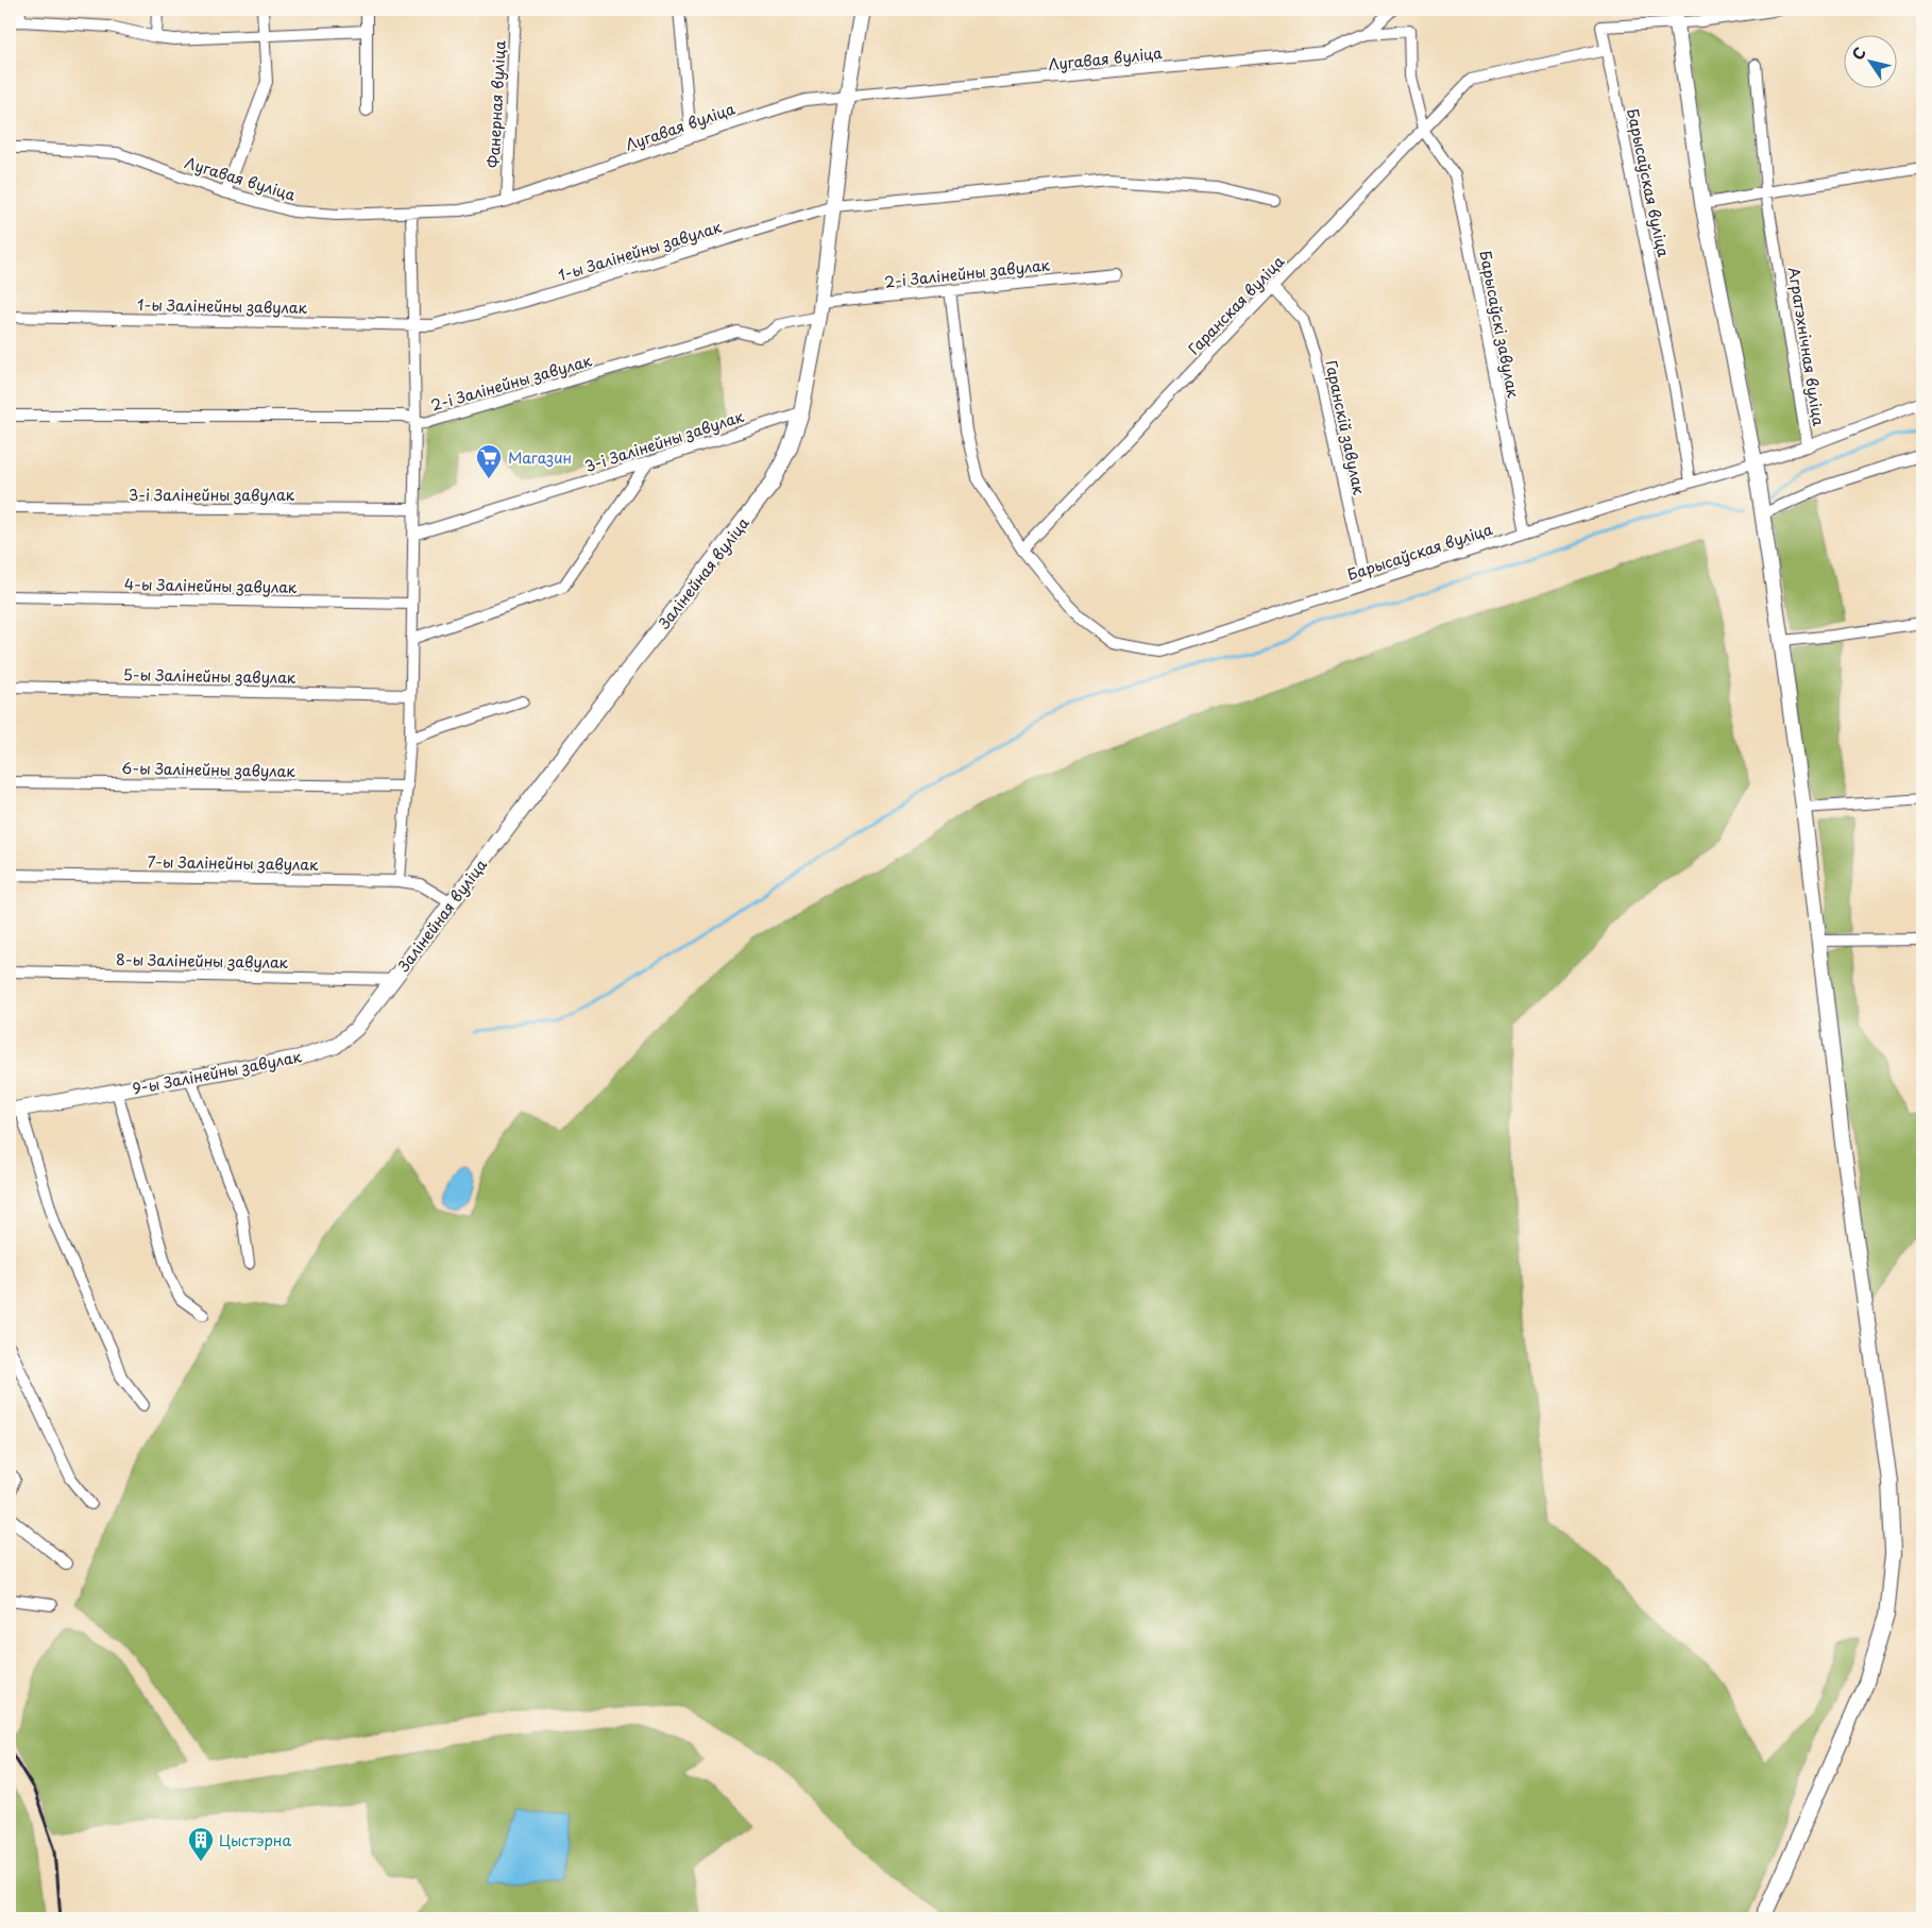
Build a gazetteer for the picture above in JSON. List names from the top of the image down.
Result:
{
  "streets": {
    "street": [
      "Лугавая вуліца",
      "Фанерная вуліца",
      "Барысаўская вуліца",
      "1-ы Залінейны завулак",
      "2-і Залінейны завулак",
      "Гаранская вуліца",
      "Барысаўскі завулак",
      "Агратэхнічная вуліца",
      "Гаранскій завулак",
      "3-і Залінейны завулак",
      "Залінейная вуліца",
      "4-ы Залінейны завулак",
      "5-ы Залінейны завулак",
      "6-ы Залінейны завулак",
      "7-ы Залінейны завулак",
      "8-ы Залінейны завулак",
      "9-ы Залінейны завулак"
    ]
  },
  "crossings": [
    ["Лугавая вуліца", "Фанерная вуліца"],
    ["Лугавая вуліца", "Залінейная вуліца"],
    ["Барысаўская вуліца", "Гаранская вуліца"],
    ["Барысаўская вуліца", "Барысаўскі завулак"],
    ["Барысаўская вуліца", "Агратэхнічная вуліца"],
    ["Барысаўская вуліца", "Гаранскій завулак"],
    ["1-ы Залінейны завулак", "Залінейная вуліца"],
    ["2-і Залінейны завулак", "Залінейная вуліца"],
    ["Гаранская вуліца", "Барысаўскі завулак"],
    ["Гаранская вуліца", "Гаранскій завулак"],
    ["3-і Залінейны завулак", "Залінейная вуліца"],
    ["Залінейная вуліца", "7-ы Залінейны завулак"],
    ["Залінейная вуліца", "8-ы Залінейны завулак"],
    ["Залінейная вуліца", "9-ы Залінейны завулак"],
    ["8-ы Залінейны завулак", "9-ы Залінейны завулак"]
  ],
  "places": {
    "supermarket": ["Магазин"],
    "building": ["Цыстэрна"]
  },
  "north": "top left"
}
